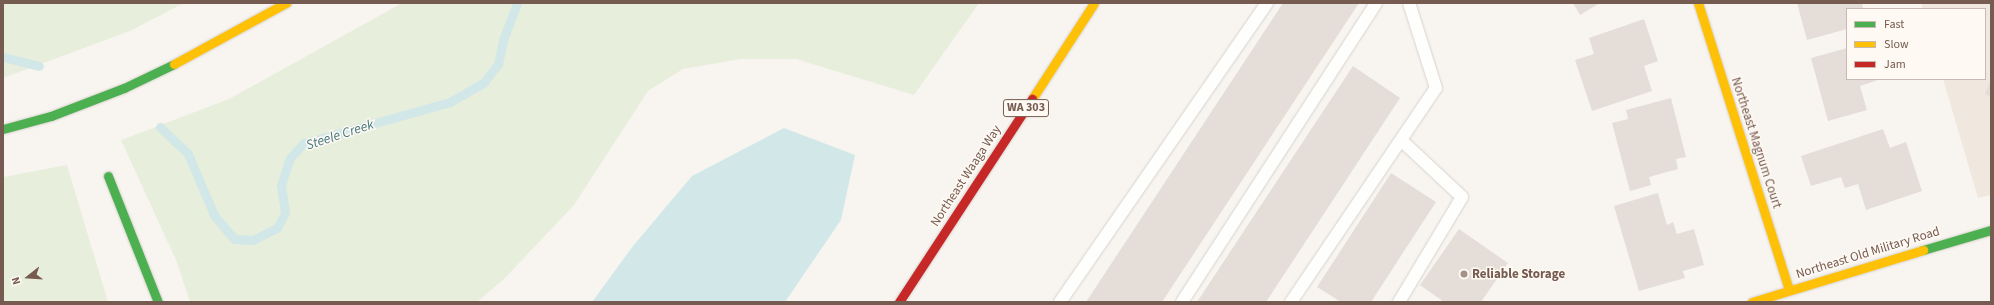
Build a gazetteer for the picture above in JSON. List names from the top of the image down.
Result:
{
  "streets": {
    "main road": [
      "WA 303",
      "Northeast Magnum Court",
      "Northeast Waaga Way",
      "Northeast Old Military Road"
    ]
  },
  "crossings": [
    ["Northeast Magnum Court", "Northeast Old Military Road"]
  ],
  "water": ["Steele Creek"],
  "places": ["Reliable Storage"],
  "legend": ["Fast", "Slow", "Jam"],
  "north": "left"
}
